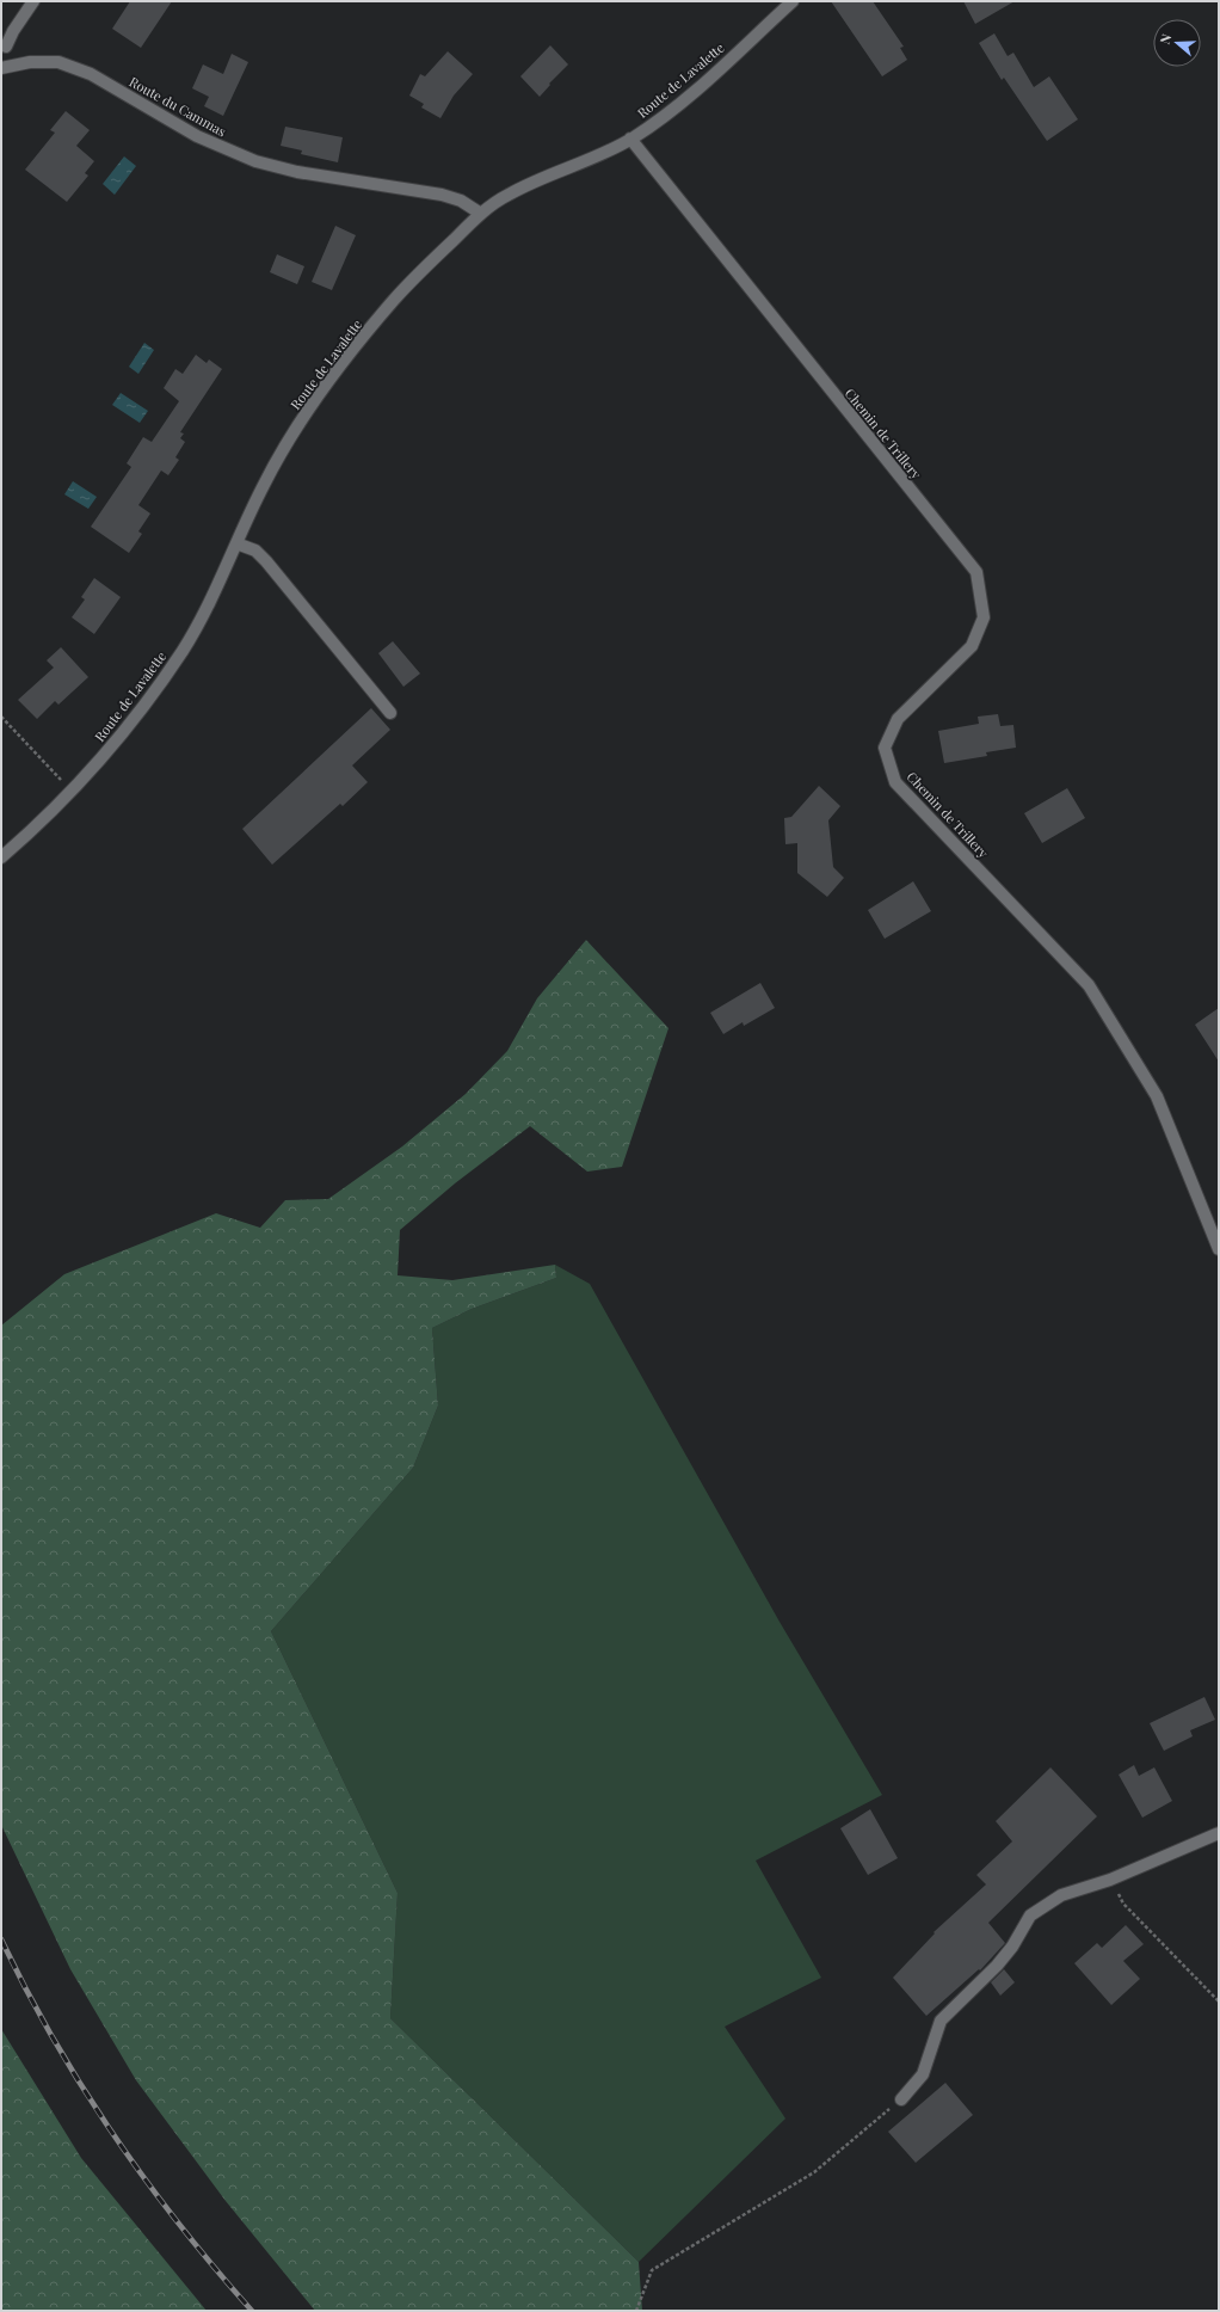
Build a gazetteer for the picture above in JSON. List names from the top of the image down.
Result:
{
  "streets": {
    "street": ["Route de Lavalette", "Route du Cammas", "Chemin de Trillery"]
  },
  "crossings": [
    ["Route de Lavalette", "Route du Cammas"],
    ["Route de Lavalette", "Chemin de Trillery"]
  ],
  "north": "left"
}
